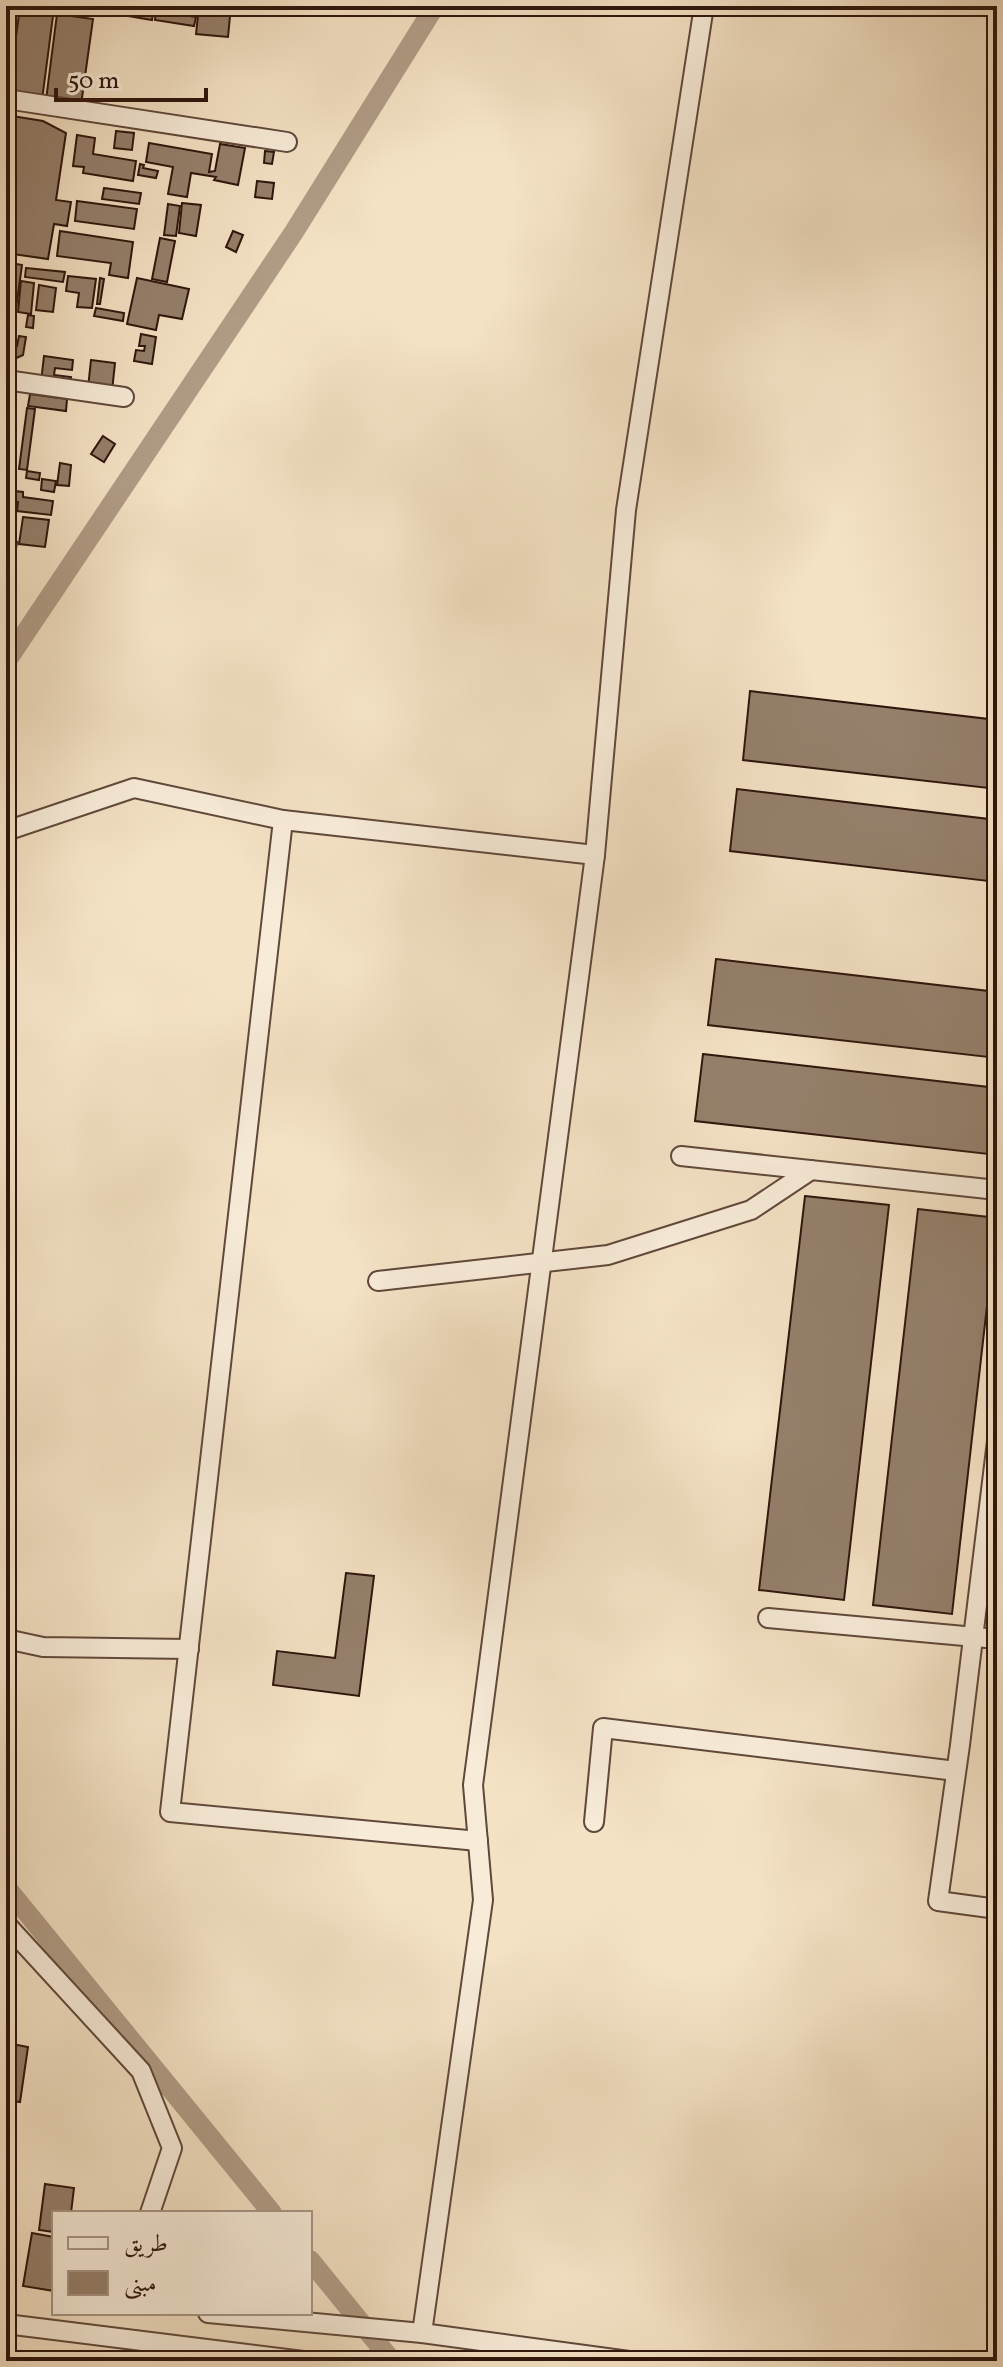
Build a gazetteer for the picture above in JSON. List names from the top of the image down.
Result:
{
  "legend": ["طريق", "مبنى"],
  "scale_bar": "50 m"
}
